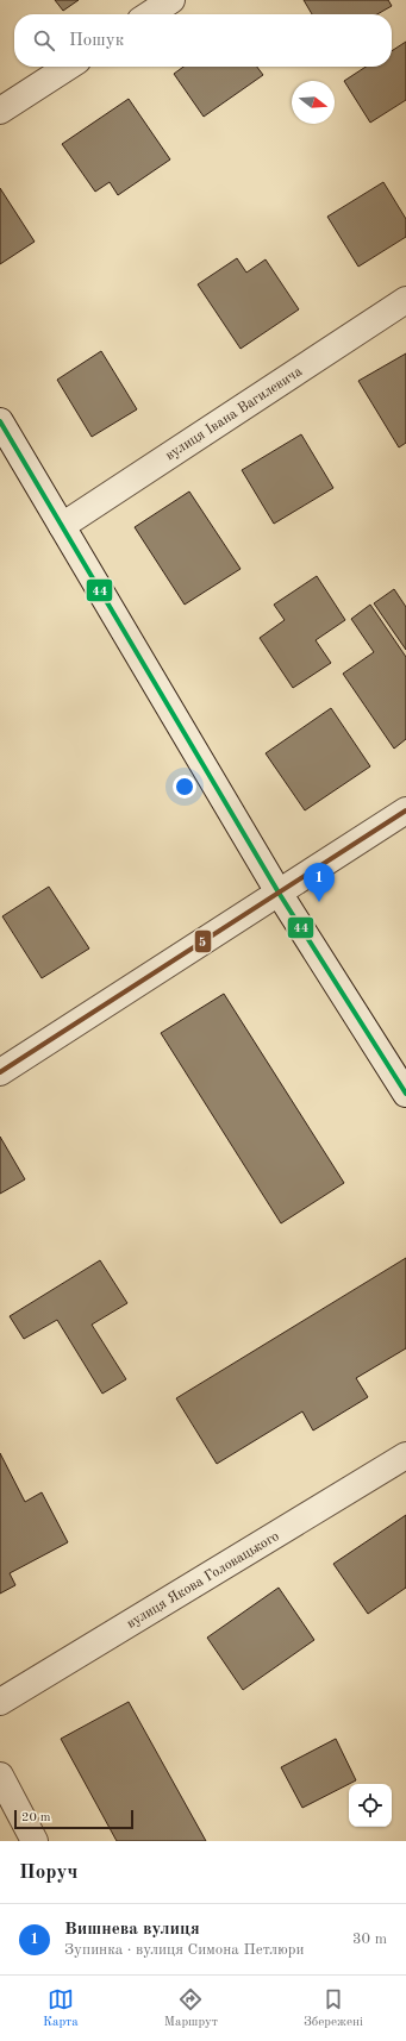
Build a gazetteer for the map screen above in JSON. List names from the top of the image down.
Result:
{
  "streets": {
    "street": ["вулиця Івана Вагилевича", "вулиця Якова Головацького"]
  },
  "lines": ["transit line 44", "transit line 5"],
  "scale_bar": "20 m",
  "north": "right",
  "page": {
    "search": "Пошук",
    "pins": "1",
    "scale": "20 m",
    "heading": "Поруч",
    "list": [
      {
        "mark": "1",
        "name": "Вишнева вулиця",
        "note": "Зупинка · вулиця Симона Петлюри",
        "value": "30 m"
      }
    ],
    "nav": ["Карта", "Маршрут", "Збережені"]
  }
}
